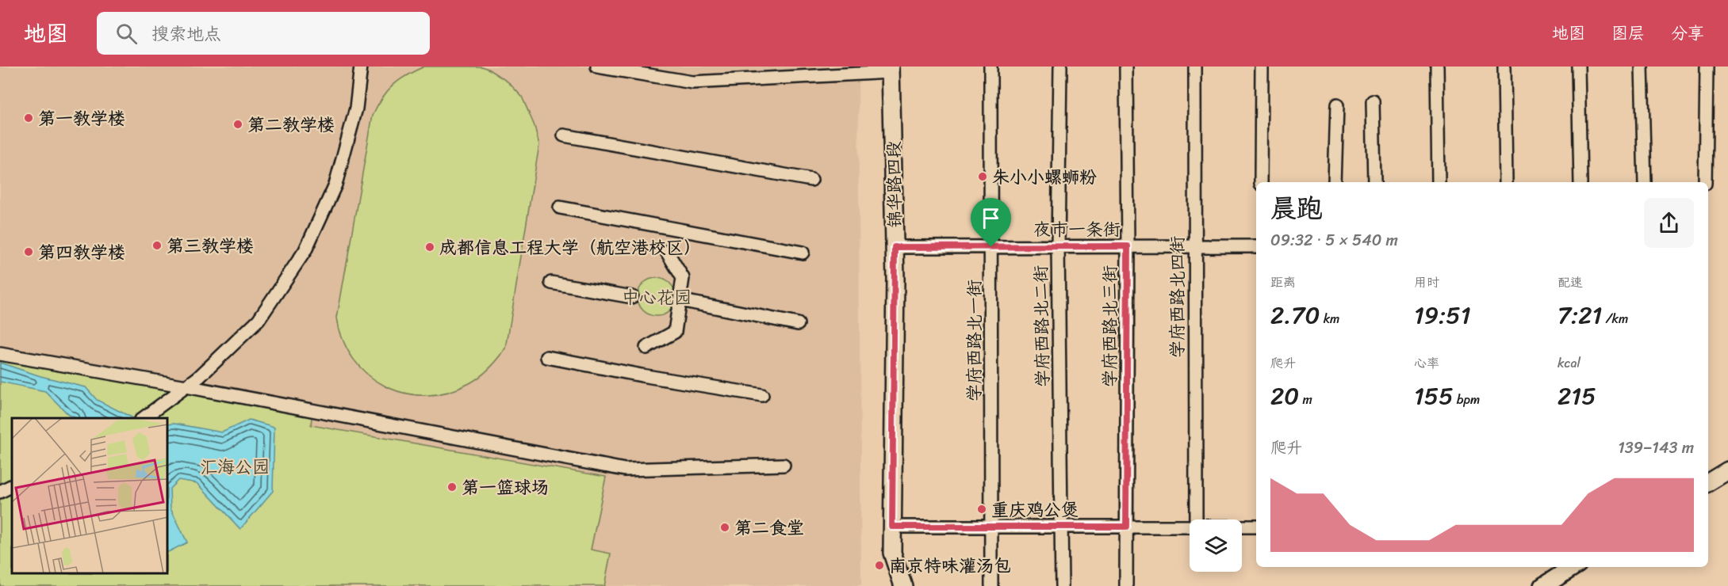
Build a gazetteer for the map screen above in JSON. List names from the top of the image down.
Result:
{
  "streets": {
    "main road": ["锦华路四段"],
    "street": [
      "夜市一条街",
      "学府西路北四街",
      "学府西路北二街",
      "学府西路北三街",
      "学府西路北一街"
    ]
  },
  "crossings": [
    ["锦华路四段", "夜市一条街"],
    ["夜市一条街", "学府西路北四街"],
    ["夜市一条街", "学府西路北二街"],
    ["夜市一条街", "学府西路北三街"],
    ["夜市一条街", "学府西路北一街"]
  ],
  "parks": ["中心花园", "汇海公园"],
  "places": [
    "第一教学楼",
    "第二教学楼",
    "朱小小螺蛳粉",
    "第三教学楼",
    "成都信息工程大学（航空港校区）",
    "第四教学楼",
    "第一篮球场",
    "重庆鸡公煲",
    "第二食堂",
    "南京特味灌汤包"
  ],
  "page": {
    "header": "地图",
    "search": "搜索地点",
    "nav": ["地图", "图层", "分享"],
    "heading": ["晨跑", "09:32 · 5 × 540 m"],
    "stats": [
      ["距离", "2.70 km"],
      ["用时", "19:51"],
      ["配速", "7:21 /km"],
      ["爬升", "20 m"],
      ["心率", "155 bpm"],
      ["kcal", "215"]
    ],
    "chart": ["爬升", "139–143 m"]
  }
}
